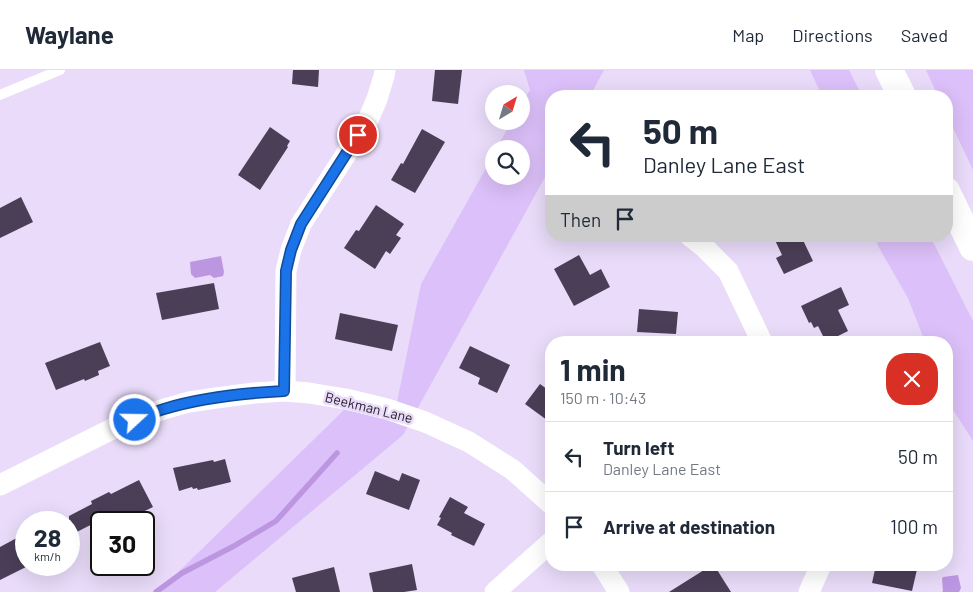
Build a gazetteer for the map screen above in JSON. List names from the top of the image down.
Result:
{
  "streets": {
    "street": ["Beekman Lane"]
  },
  "north": "top right",
  "page": {
    "header": "Waylane",
    "nav": ["Map", "Directions", "Saved"],
    "turn": ["50 m", "Danley Lane East"],
    "then": "Then",
    "heading": ["1 min", "150 m · 10:43"],
    "list": [
      {
        "name": "Turn left",
        "note": "Danley Lane East",
        "value": "50 m"
      },
      {
        "name": "Arrive at destination",
        "value": "100 m"
      }
    ],
    "speed": "28 km/h",
    "limit": "30"
  }
}
